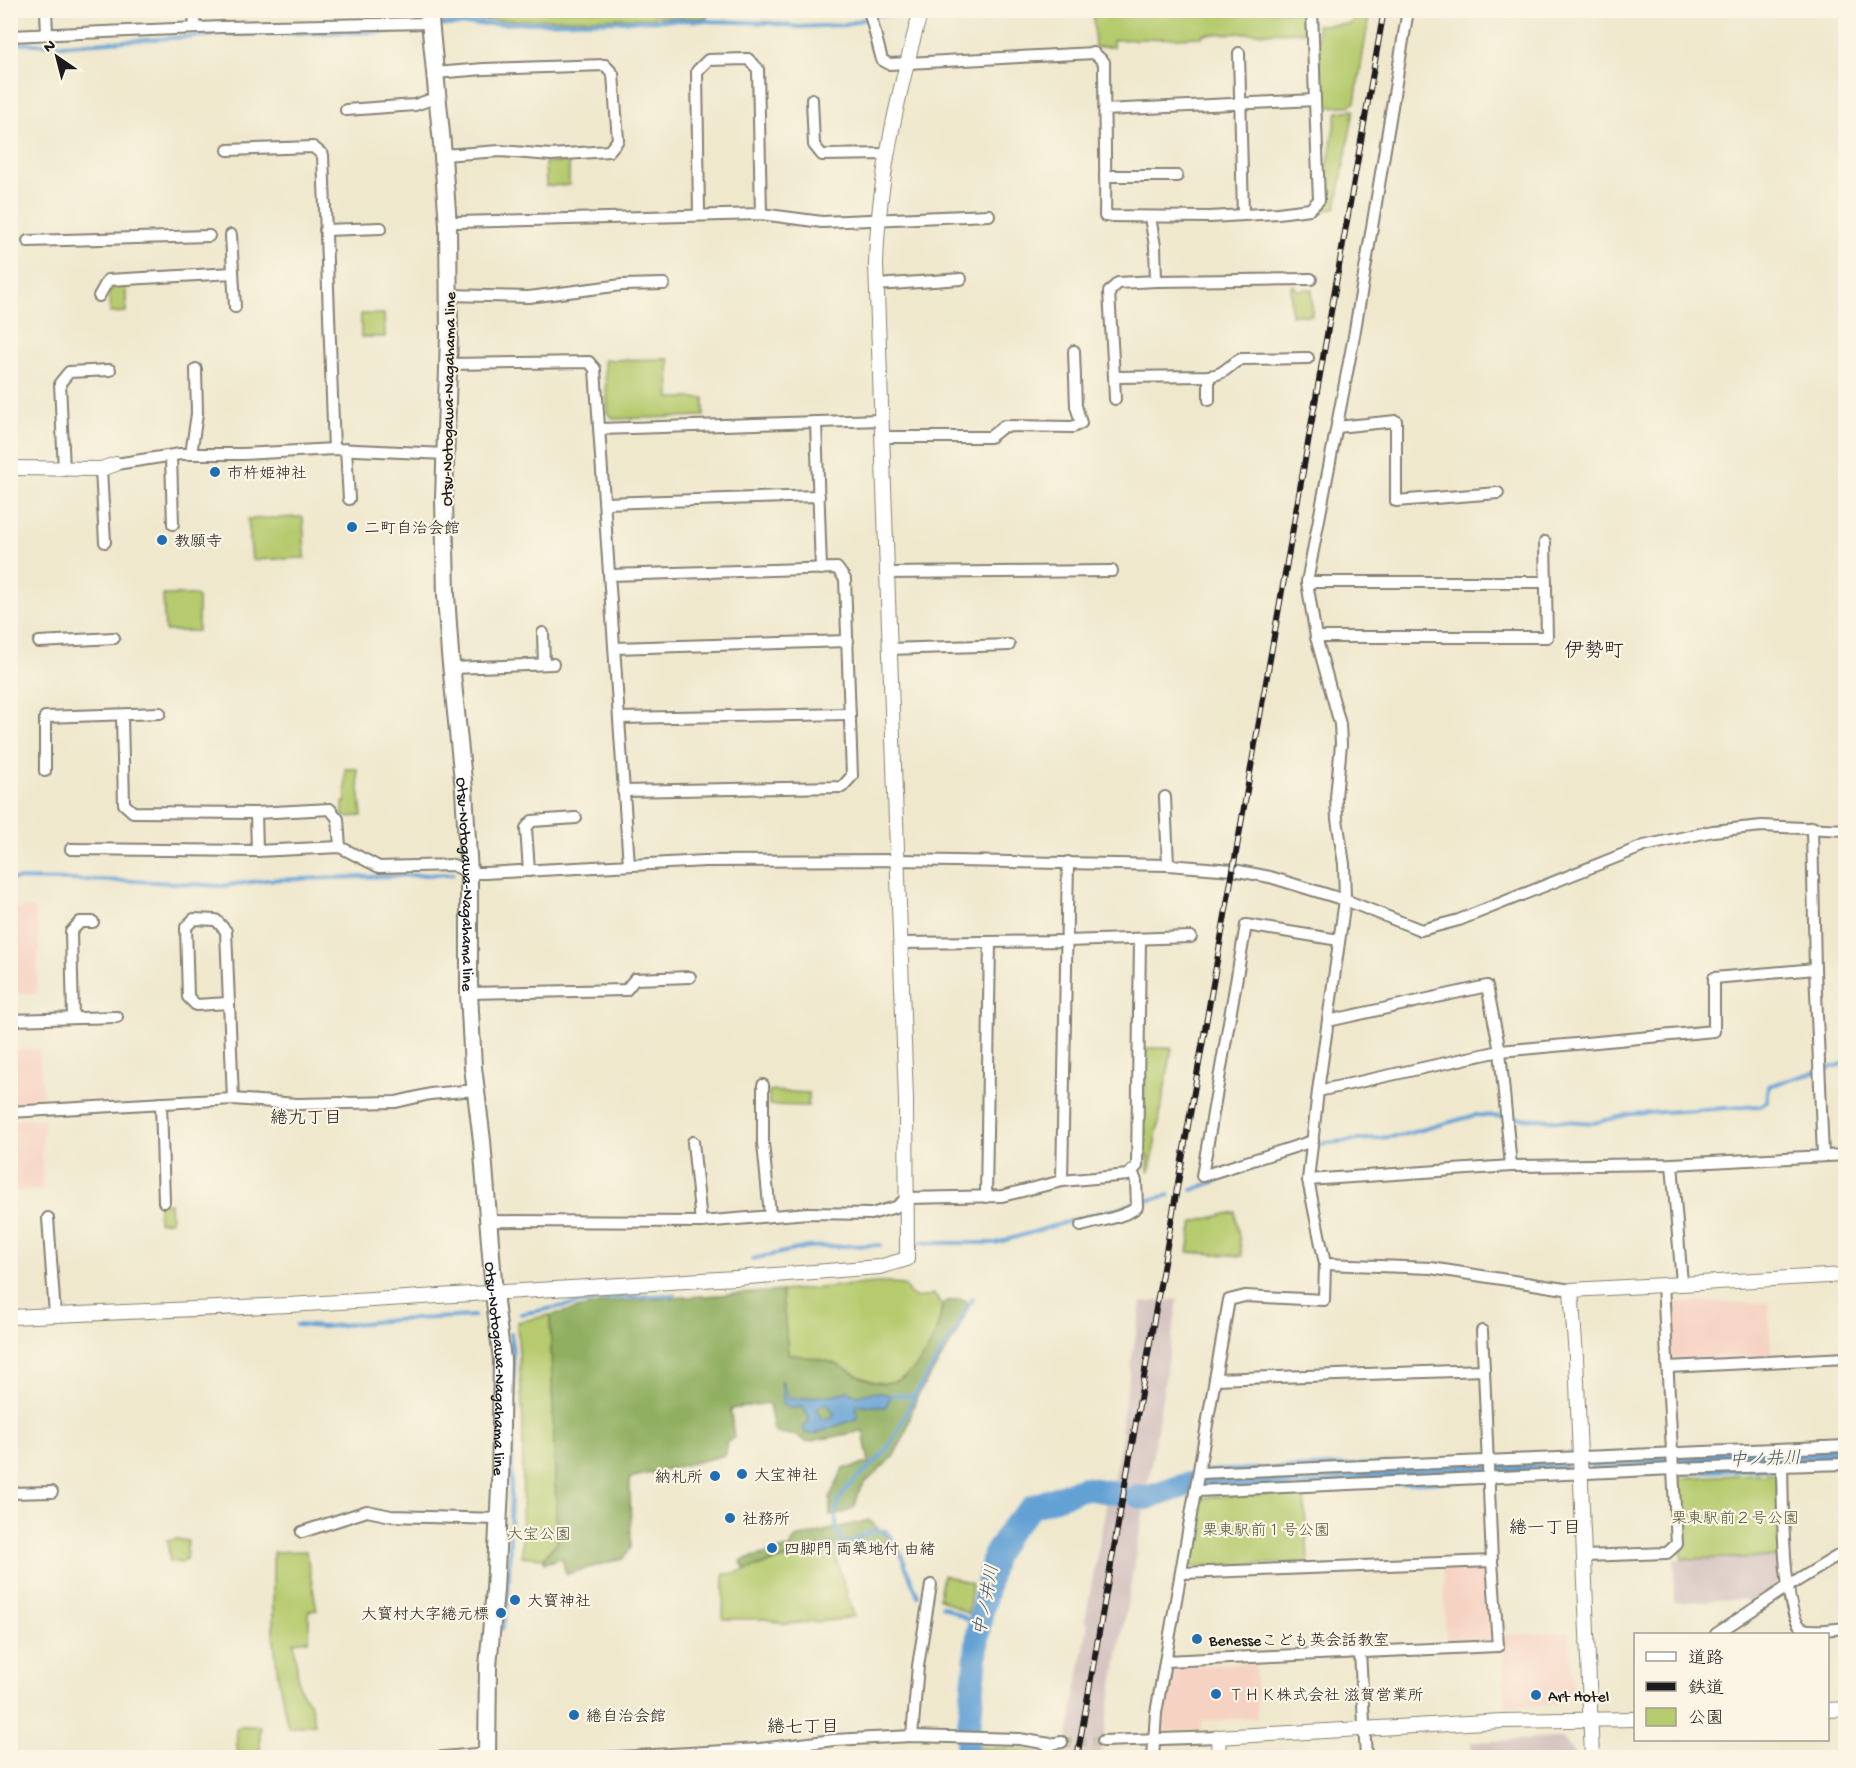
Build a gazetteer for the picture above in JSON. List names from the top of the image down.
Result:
{
  "streets": {
    "main road": ["Otsu-Notogawa-Nagahama line"]
  },
  "districts": [
    "伊勢町",
    "綣九丁目",
    "綣一丁目",
    "綣七丁目"
  ],
  "water": ["中ノ井川"],
  "parks": ["栗東駅前２号公園", "栗東駅前１号公園", "大宝公園"],
  "places": [
    "市杵姫神社",
    "二町自治会館",
    "教願寺",
    "大宝神社",
    "納札所",
    "社務所",
    "四脚門 両築地付 由緒",
    "大寳神社",
    "大寳村大字綣元標",
    "Benesseこども英会話教室",
    "ＴＨＫ株式会社 滋賀営業所",
    "Art Hotel",
    "綣自治会館"
  ],
  "legend": ["道路", "鉄道", "公園"],
  "north": "top left"
}
